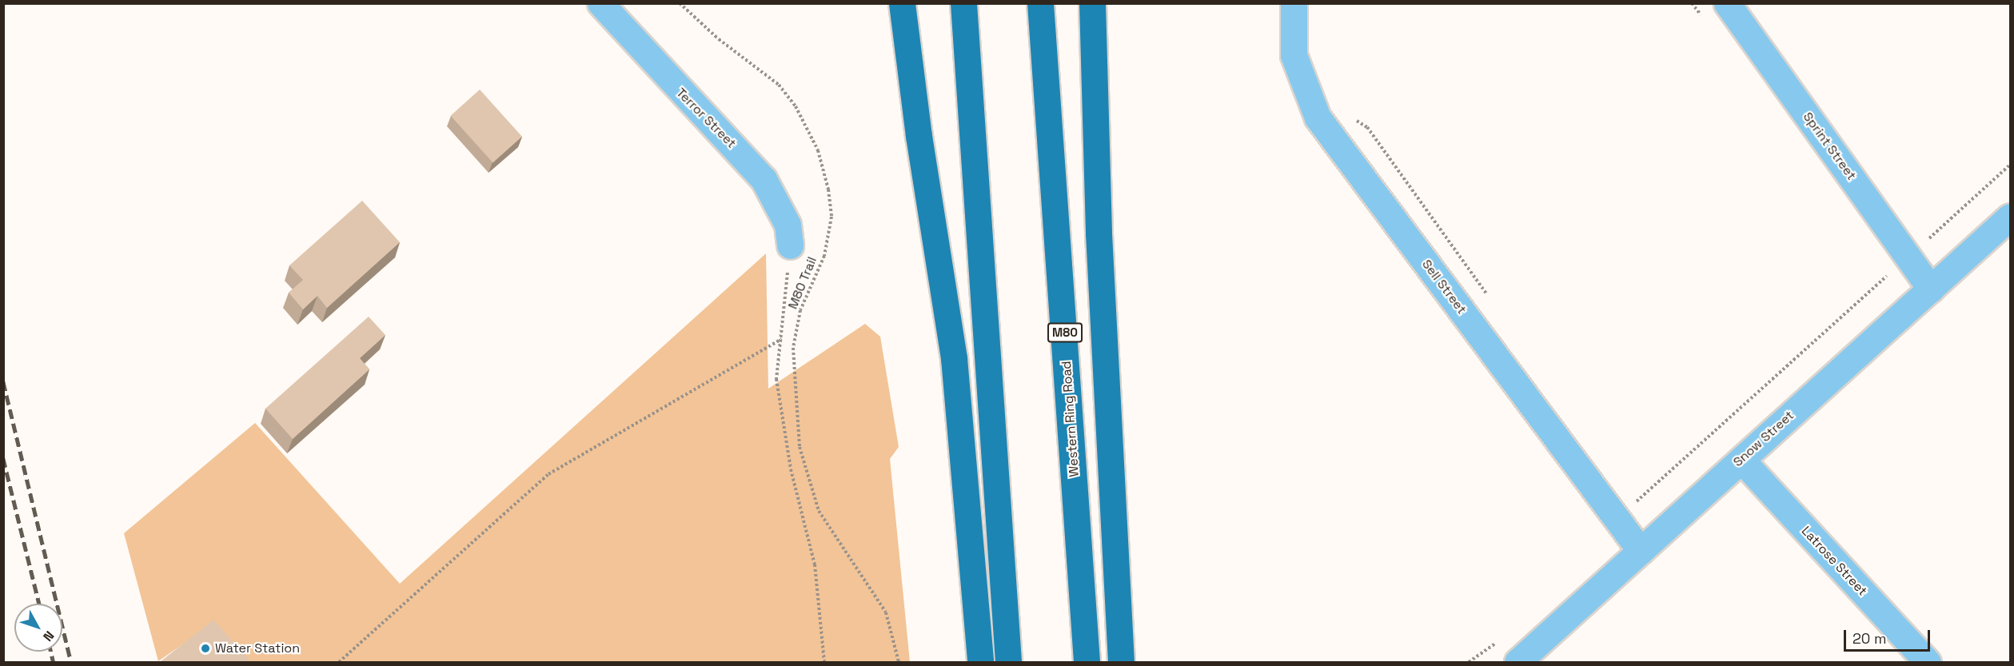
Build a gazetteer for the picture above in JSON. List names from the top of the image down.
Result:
{
  "streets": {
    "highway": ["M80", "Western Ring Road"],
    "street": [
      "Terror Street",
      "Sprint Street",
      "Sell Street",
      "Snow Street",
      "Latrose Street"
    ],
    "path": ["M80 Trail"]
  },
  "crossings": [
    ["Sprint Street", "Snow Street"],
    ["Sell Street", "Snow Street"],
    ["Snow Street", "Latrose Street"]
  ],
  "places": ["Water Station"],
  "scale_bar": "20 m",
  "north": "bottom right"
}
